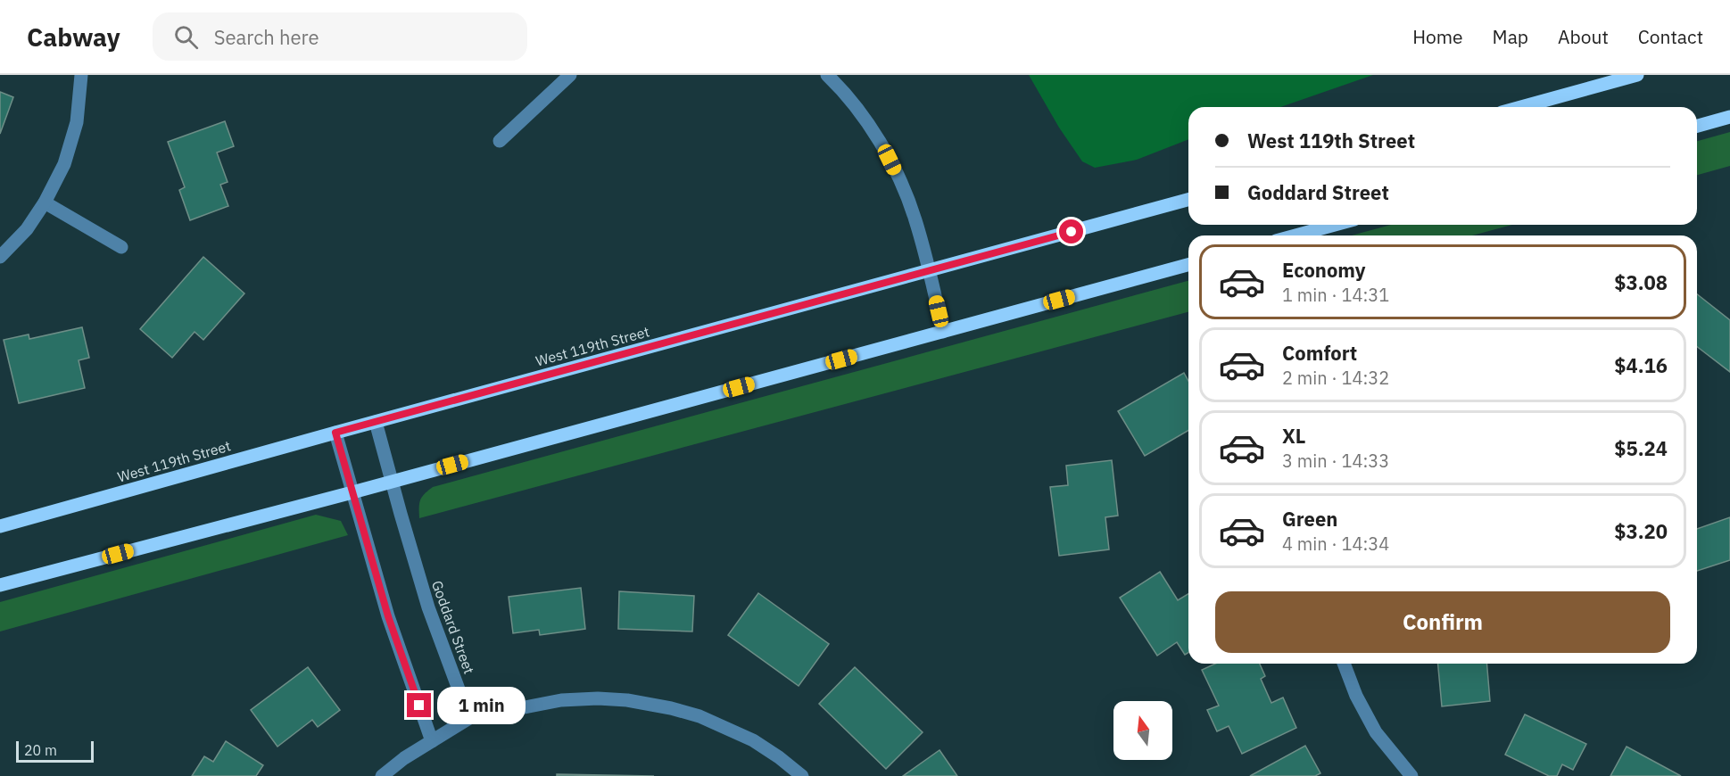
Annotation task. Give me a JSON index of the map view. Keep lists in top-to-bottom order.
{
  "streets": {
    "main road": ["West 119th Street"],
    "street": ["Goddard Street"]
  },
  "crossings": [
    ["West 119th Street", "Goddard Street"]
  ],
  "scale_bar": "20 m",
  "north": "top",
  "page": {
    "header": "Cabway",
    "search": "Search here",
    "nav": [
      "Home",
      "Map",
      "About",
      "Contact"
    ],
    "banner": ["West 119th Street", "Goddard Street"],
    "list": [
      {
        "name": "Economy",
        "note": "1 min · 14:31",
        "value": "$3.08"
      },
      {
        "name": "Comfort",
        "note": "2 min · 14:32",
        "value": "$4.16"
      },
      {
        "name": "XL",
        "note": "3 min · 14:33",
        "value": "$5.24"
      },
      {
        "name": "Green",
        "note": "4 min · 14:34",
        "value": "$3.20"
      }
    ],
    "buttons": "Confirm",
    "bubble": "1 min",
    "scale": "20 m"
  }
}
